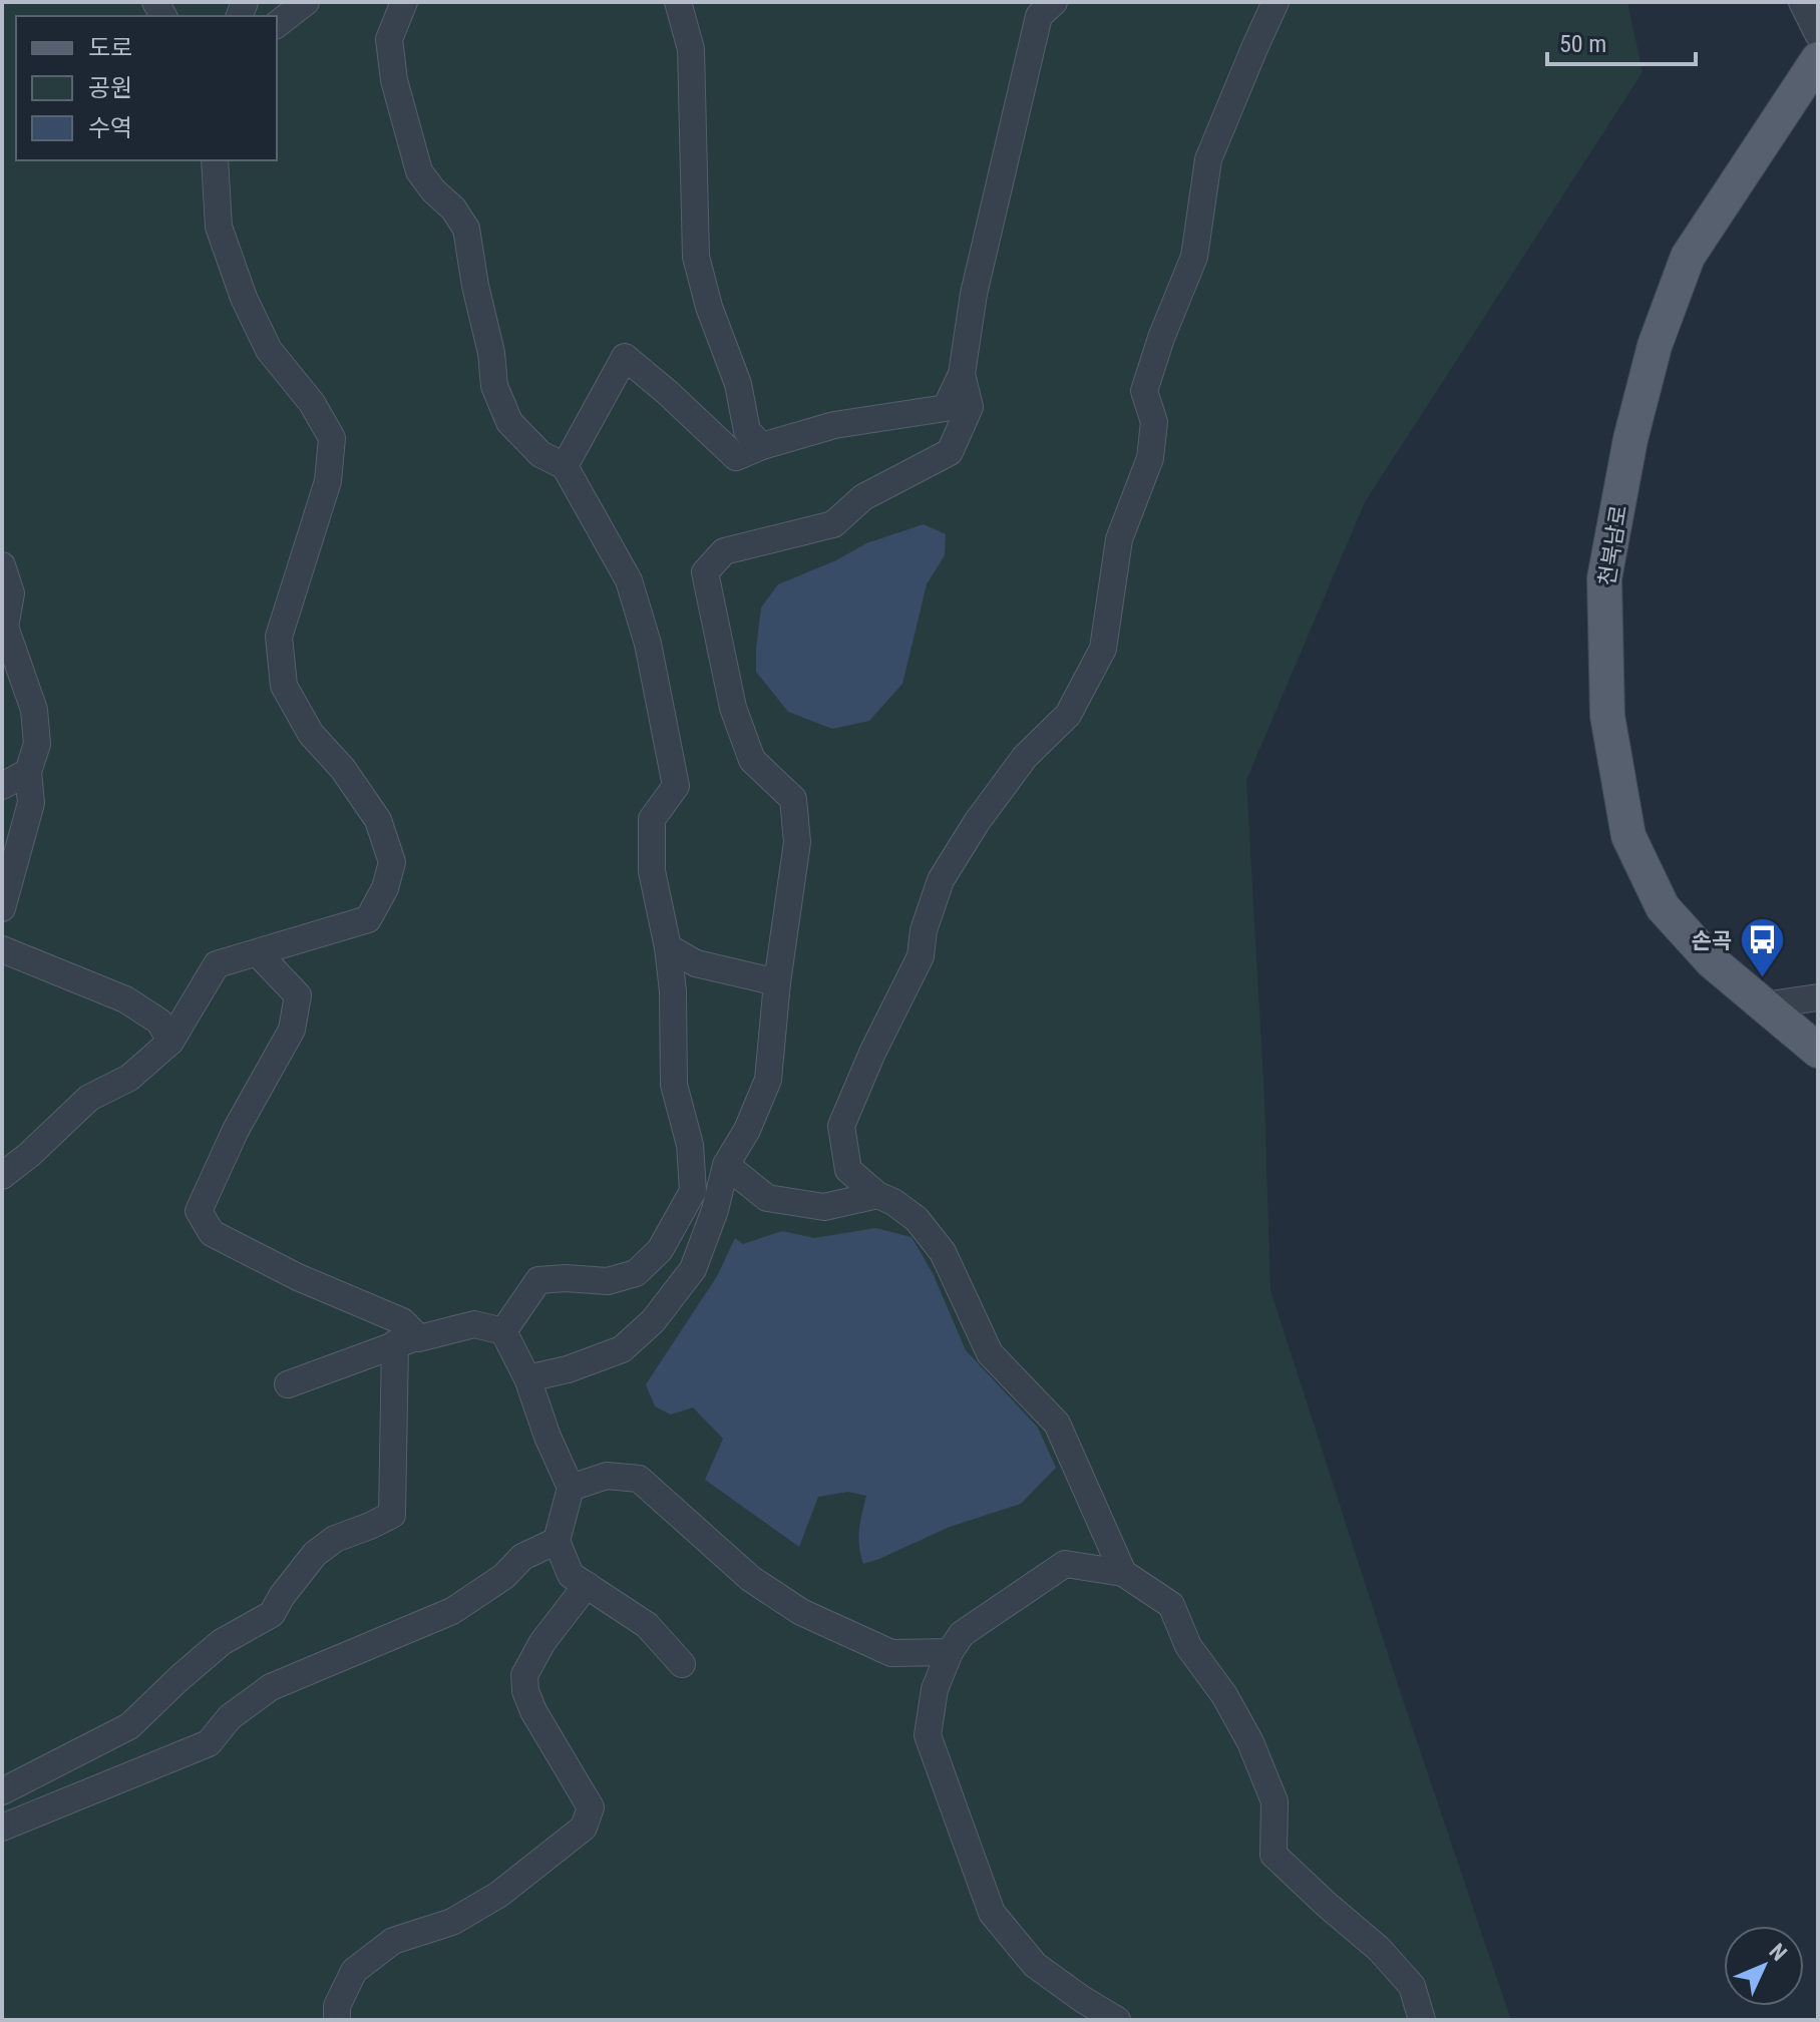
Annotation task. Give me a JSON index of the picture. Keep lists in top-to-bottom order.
{
  "streets": {
    "main road": ["천북남로"]
  },
  "places": {
    "bus stop": ["손곡"]
  },
  "legend": ["도로", "공원", "수역"],
  "scale_bar": "50 m",
  "north": "top right"
}
